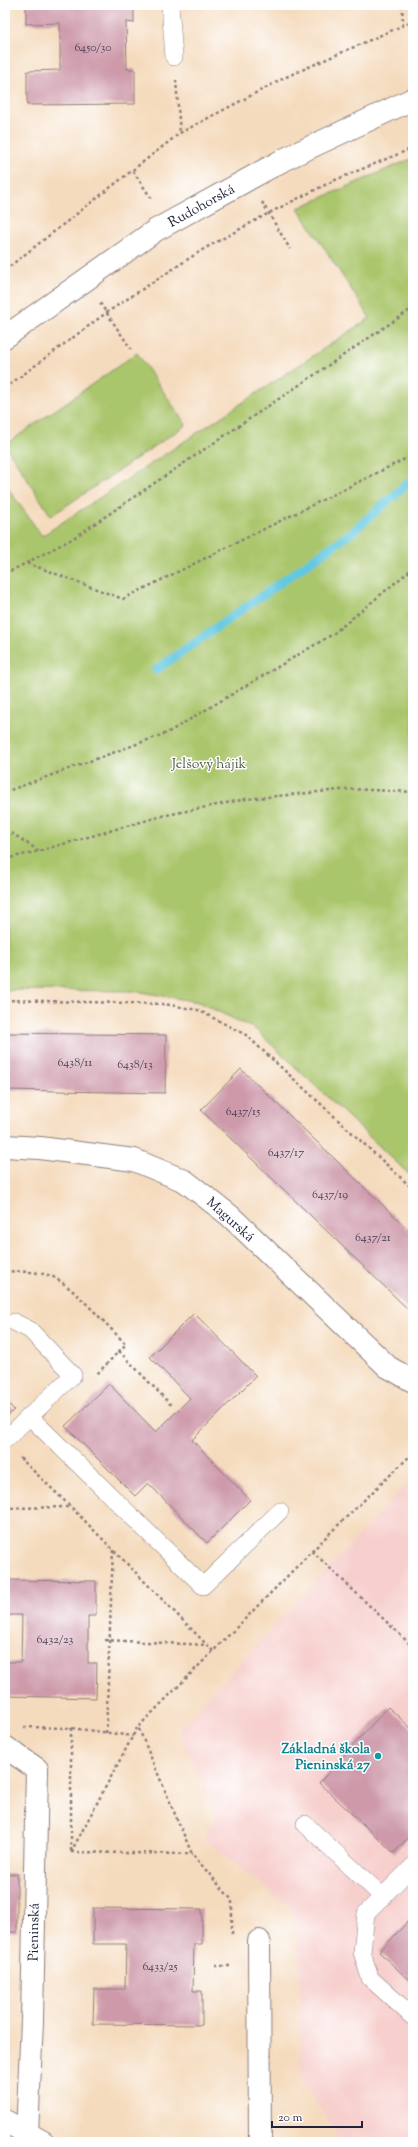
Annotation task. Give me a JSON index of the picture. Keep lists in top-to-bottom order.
{
  "streets": {
    "street": ["Rudohorská", "Magurská", "Pieninská"]
  },
  "parks": ["Jelšový hájik"],
  "places": ["Základná škola Pieninská 27"],
  "house_numbers": [
    "6450/30",
    "6438/11",
    "6438/13",
    "6437/15",
    "6437/17",
    "6437/19",
    "6437/21",
    "6432/23",
    "6433/25"
  ],
  "scale_bar": "20 m"
}
